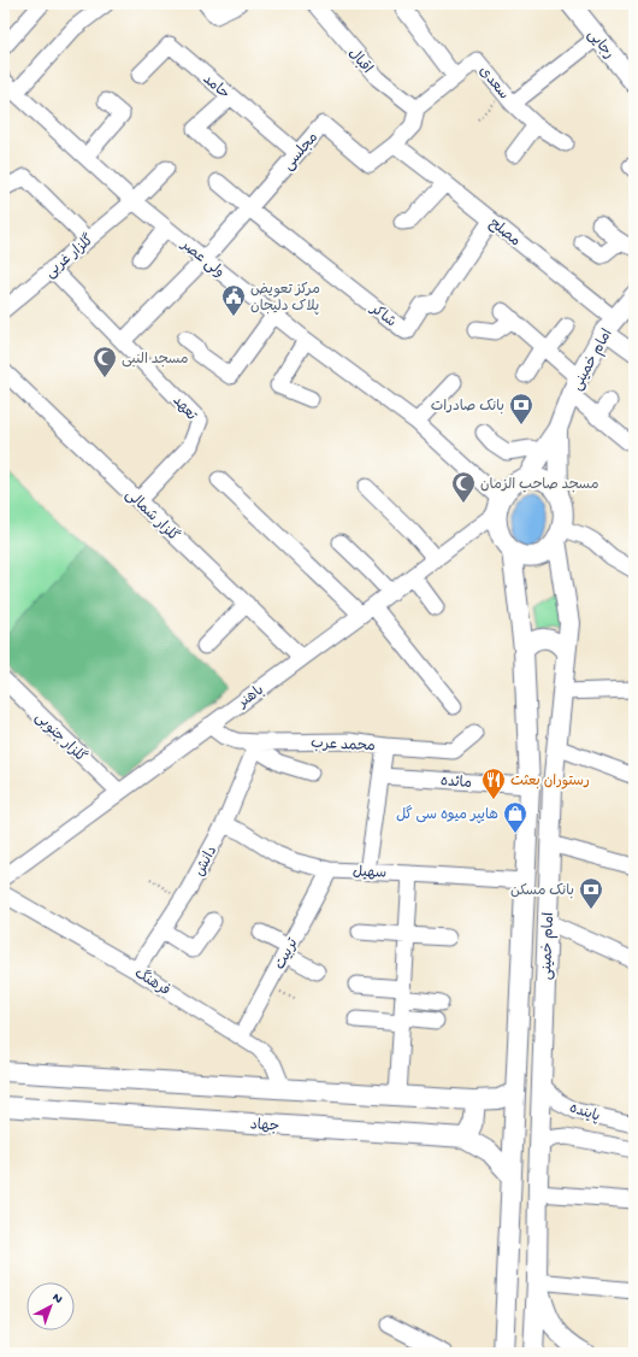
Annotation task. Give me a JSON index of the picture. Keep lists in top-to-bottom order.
{
  "streets": {
    "main road": ["رجایی", "امام خمینی", "جهاد"],
    "street": [
      "اقبال",
      "سعدی",
      "حامد",
      "مجلسی",
      "مصلح",
      "گلزار غربی",
      "ولی عصر",
      "شاکر",
      "تعهد",
      "گلزار شمالی",
      "باهنر",
      "گلزار جنوبی",
      "محمد عرب",
      "مائده",
      "دانش",
      "سهیل",
      "تربیت",
      "فرهنگ",
      "پاینده"
    ]
  },
  "crossings": [
    ["رجایی", "سعدی"],
    ["اقبال", "سعدی"],
    ["اقبال", "مجلسی"],
    ["سعدی", "مجلسی"],
    ["حامد", "مجلسی"],
    ["مجلسی", "مصلح"],
    ["مجلسی", "ولی عصر"],
    ["مجلسی", "شاکر"],
    ["مصلح", "شاکر"],
    ["مصلح", "امام خمینی"],
    ["گلزار غربی", "ولی عصر"],
    ["گلزار غربی", "تعهد"],
    ["ولی عصر", "امام خمینی"],
    ["ولی عصر", "باهنر"],
    ["امام خمینی", "باهنر"],
    ["امام خمینی", "مائده"],
    ["امام خمینی", "سهیل"],
    ["امام خمینی", "پاینده"],
    ["امام خمینی", "جهاد"],
    ["تعهد", "گلزار شمالی"],
    ["گلزار شمالی", "باهنر"],
    ["باهنر", "گلزار جنوبی"],
    ["باهنر", "محمد عرب"],
    ["محمد عرب", "دانش"],
    ["دانش", "سهیل"],
    ["دانش", "فرهنگ"],
    ["سهیل", "تربیت"],
    ["تربیت", "فرهنگ"]
  ],
  "places": {
    "public building": ["مرکز تعویض پلاک دلیجان"],
    "mosque": ["مسجد النبی", "مسجد صاحب الزمان"],
    "bank": ["بانک صادرات", "بانک مسکن"],
    "restaurant": ["رستوران بعثت"],
    "shop": ["هایپر میوه سی گل"]
  },
  "north": "top right"
}
